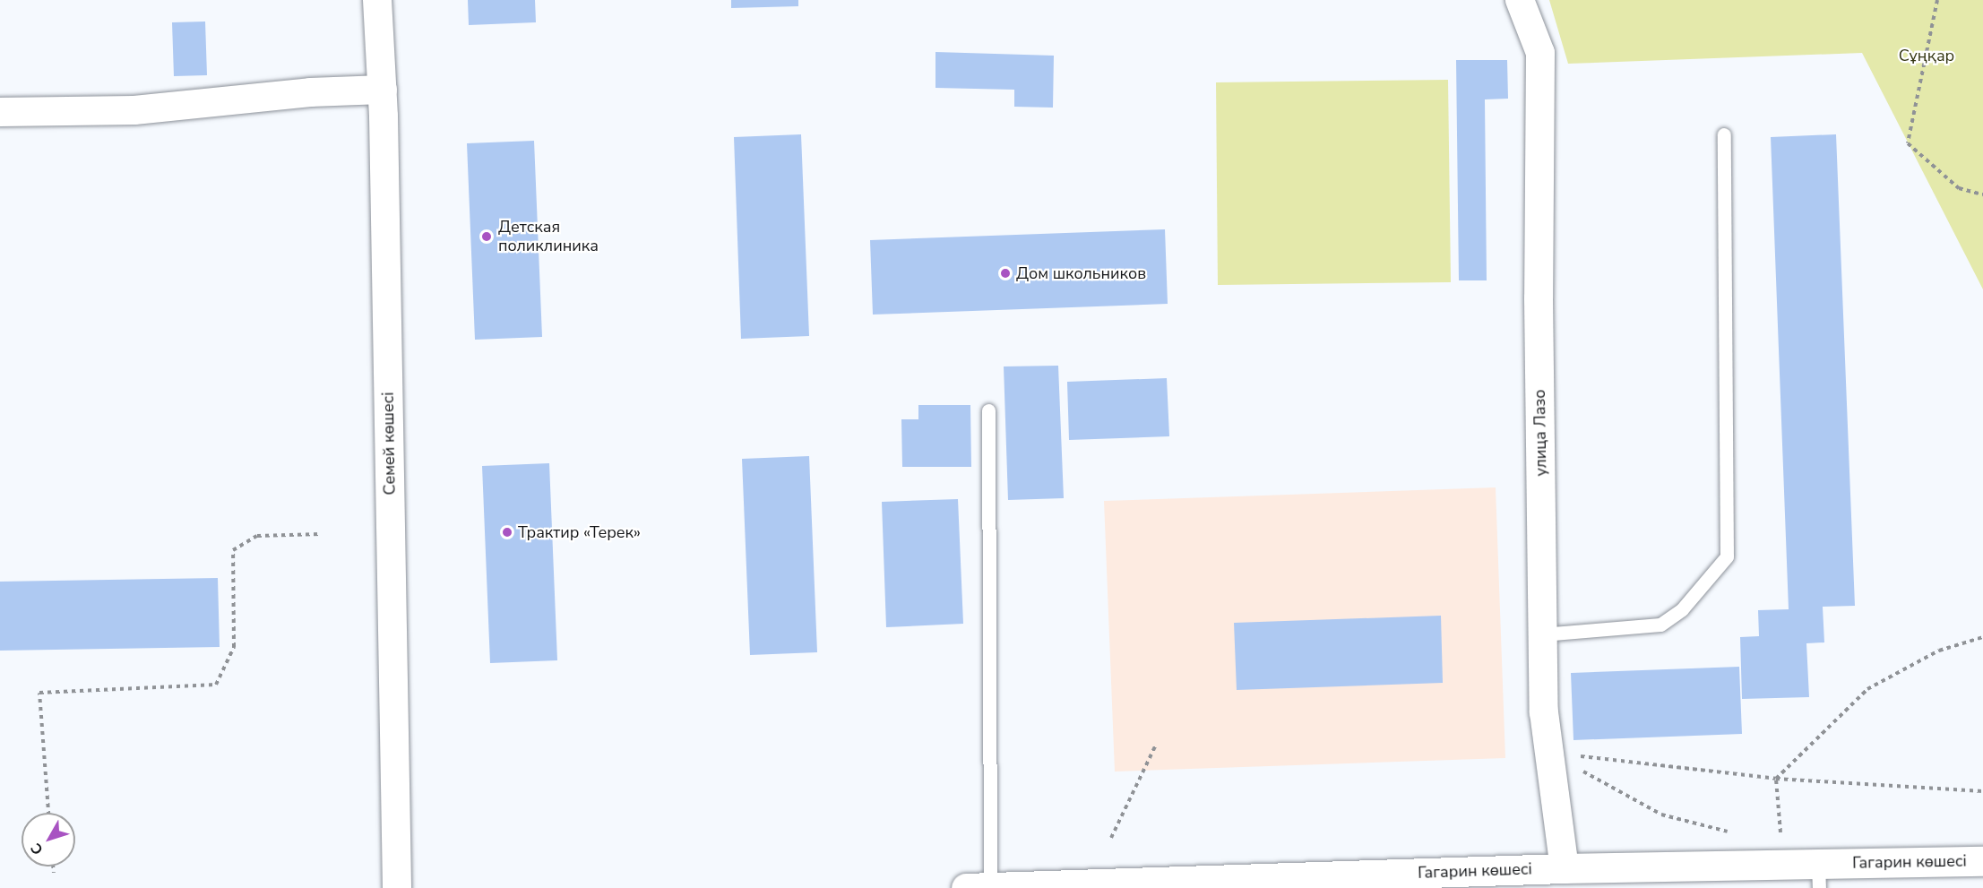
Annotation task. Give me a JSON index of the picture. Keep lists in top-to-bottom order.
{
  "streets": {
    "street": ["улица Лазо", "Семей көшесі", "Гагарин көшесі"]
  },
  "crossings": [
    ["улица Лазо", "Гагарин көшесі"]
  ],
  "parks": ["Сұңқар"],
  "places": ["Детская поликлиника", "Дом школьников", "Трактир «Терек»"],
  "north": "bottom left"
}
